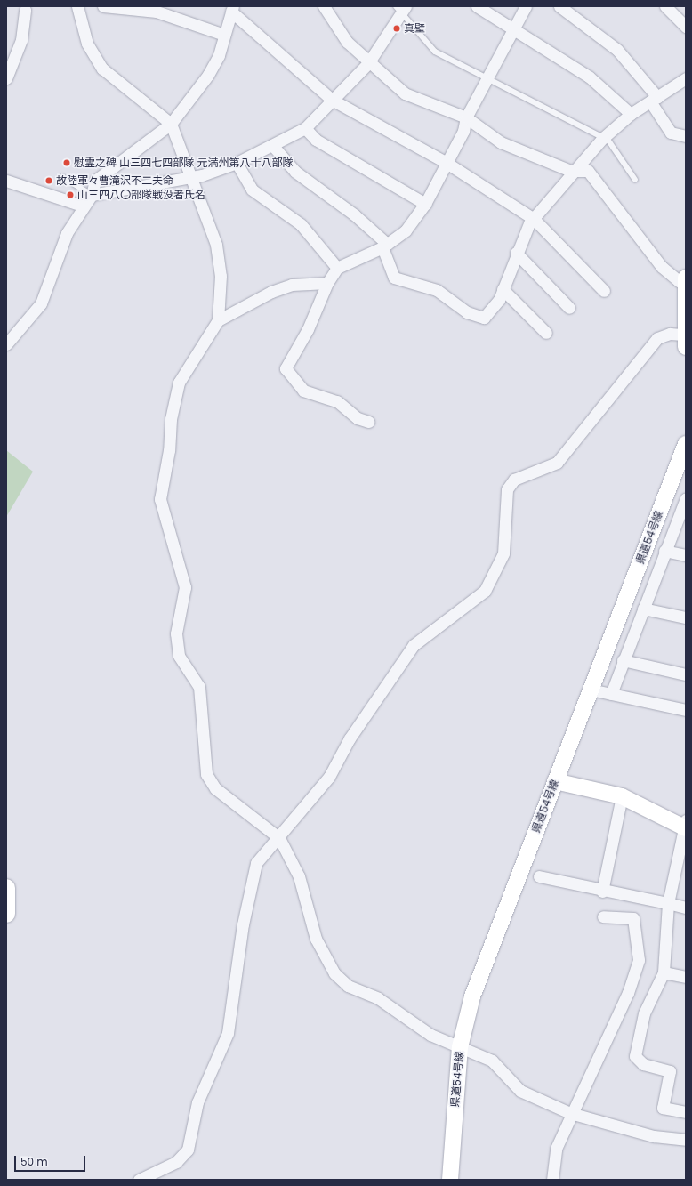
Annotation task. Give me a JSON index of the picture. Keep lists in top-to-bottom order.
{
  "streets": {
    "main road": ["県道54号線"]
  },
  "places": [
    "真壁",
    "慰霊之碑 山三四七四部隊 元満州第八十八部隊",
    "故陸軍々曹滝沢不二夫命",
    "山三四八〇部隊戦没者氏名"
  ],
  "scale_bar": "50 m"
}
